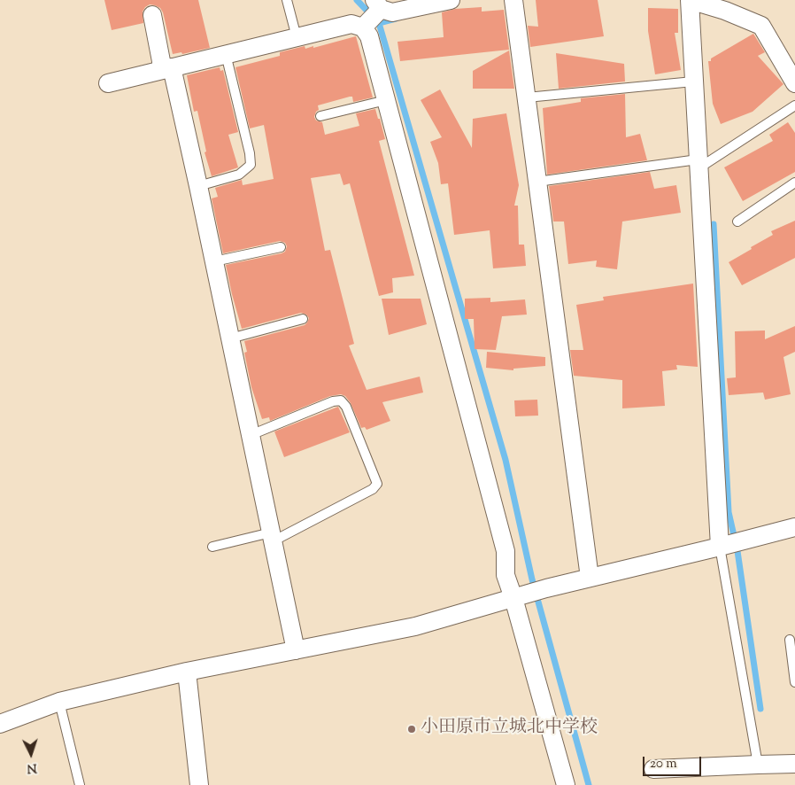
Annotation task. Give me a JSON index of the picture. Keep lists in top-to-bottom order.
{
  "places": ["小田原市立城北中学校"],
  "scale_bar": "20 m",
  "north": "bottom"
}
